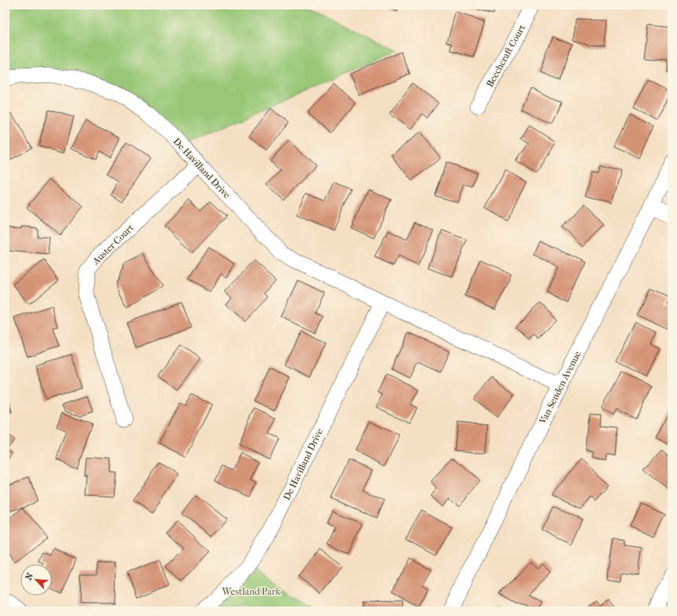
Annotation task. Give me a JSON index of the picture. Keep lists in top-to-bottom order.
{
  "streets": {
    "street": [
      "Beechcraft Court",
      "De Havilland Drive",
      "Auster Court",
      "Van Senden Avenue"
    ]
  },
  "crossings": [
    ["De Havilland Drive", "Auster Court"],
    ["De Havilland Drive", "Van Senden Avenue"]
  ],
  "parks": ["Westland Park"],
  "north": "top left"
}
